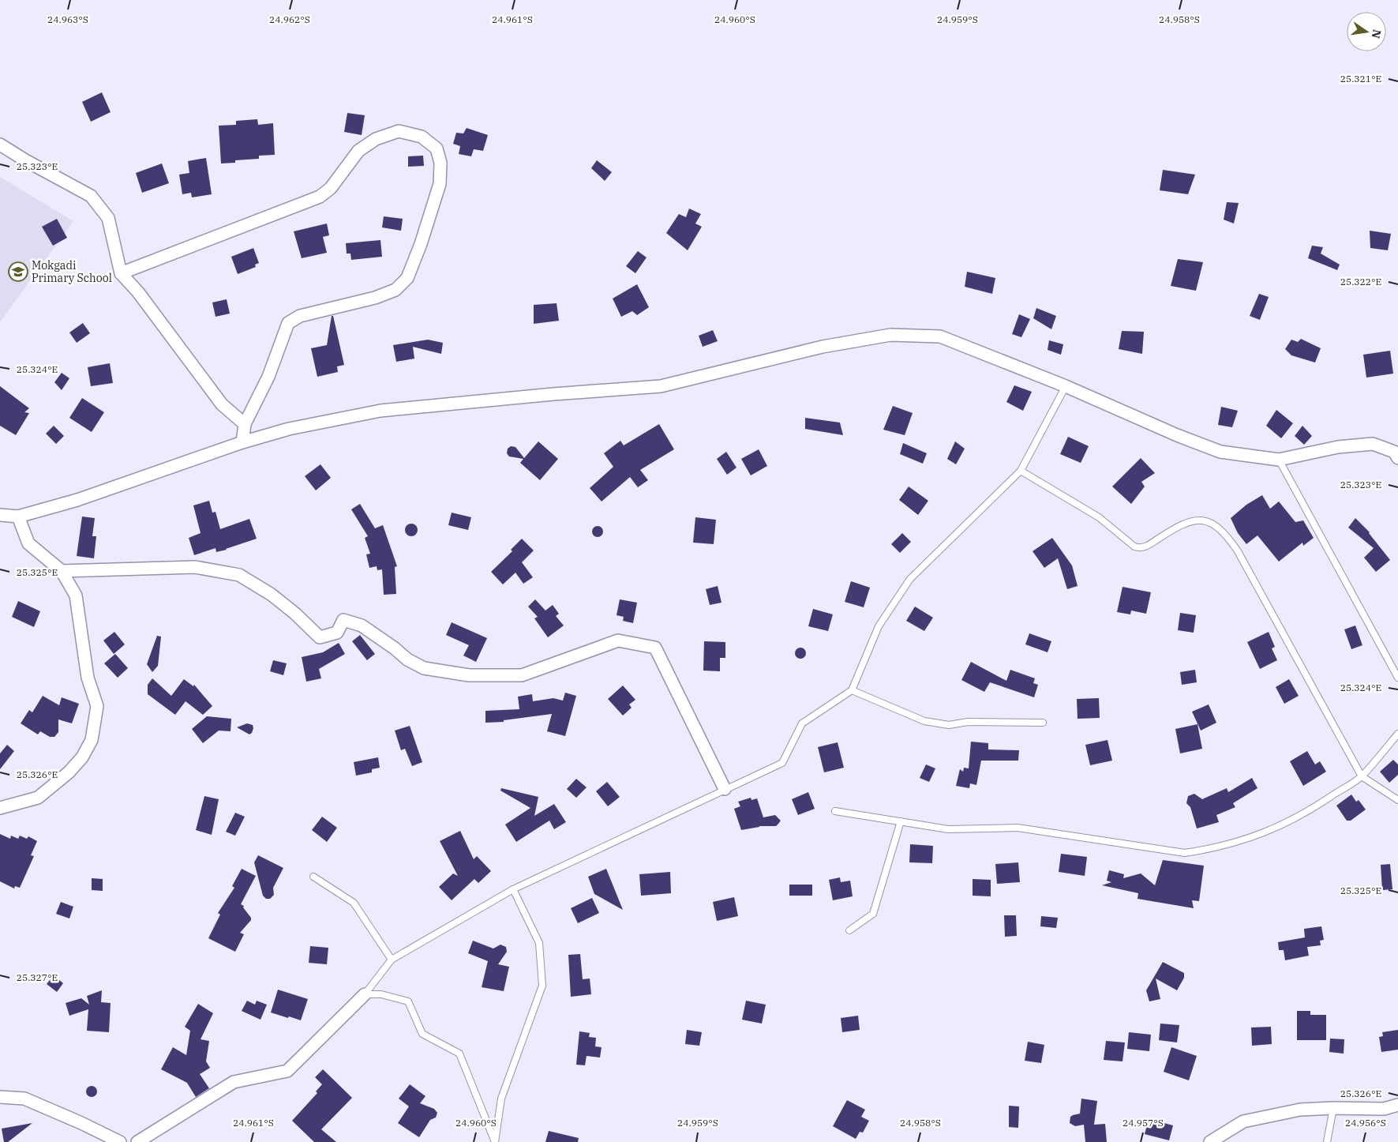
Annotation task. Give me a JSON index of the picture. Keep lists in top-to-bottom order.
{
  "places": {
    "school or university": ["Mokgadi Primary School"]
  },
  "north": "right",
  "coordinates": [
    "24.963°S",
    "24.962°S",
    "24.961°S",
    "24.960°S",
    "24.959°S",
    "24.958°S",
    "25.321°E",
    "25.323°E",
    "25.322°E",
    "25.324°E",
    "25.325°E",
    "25.326°E",
    "25.327°E",
    "24.957°S",
    "24.956°S"
  ]
}
